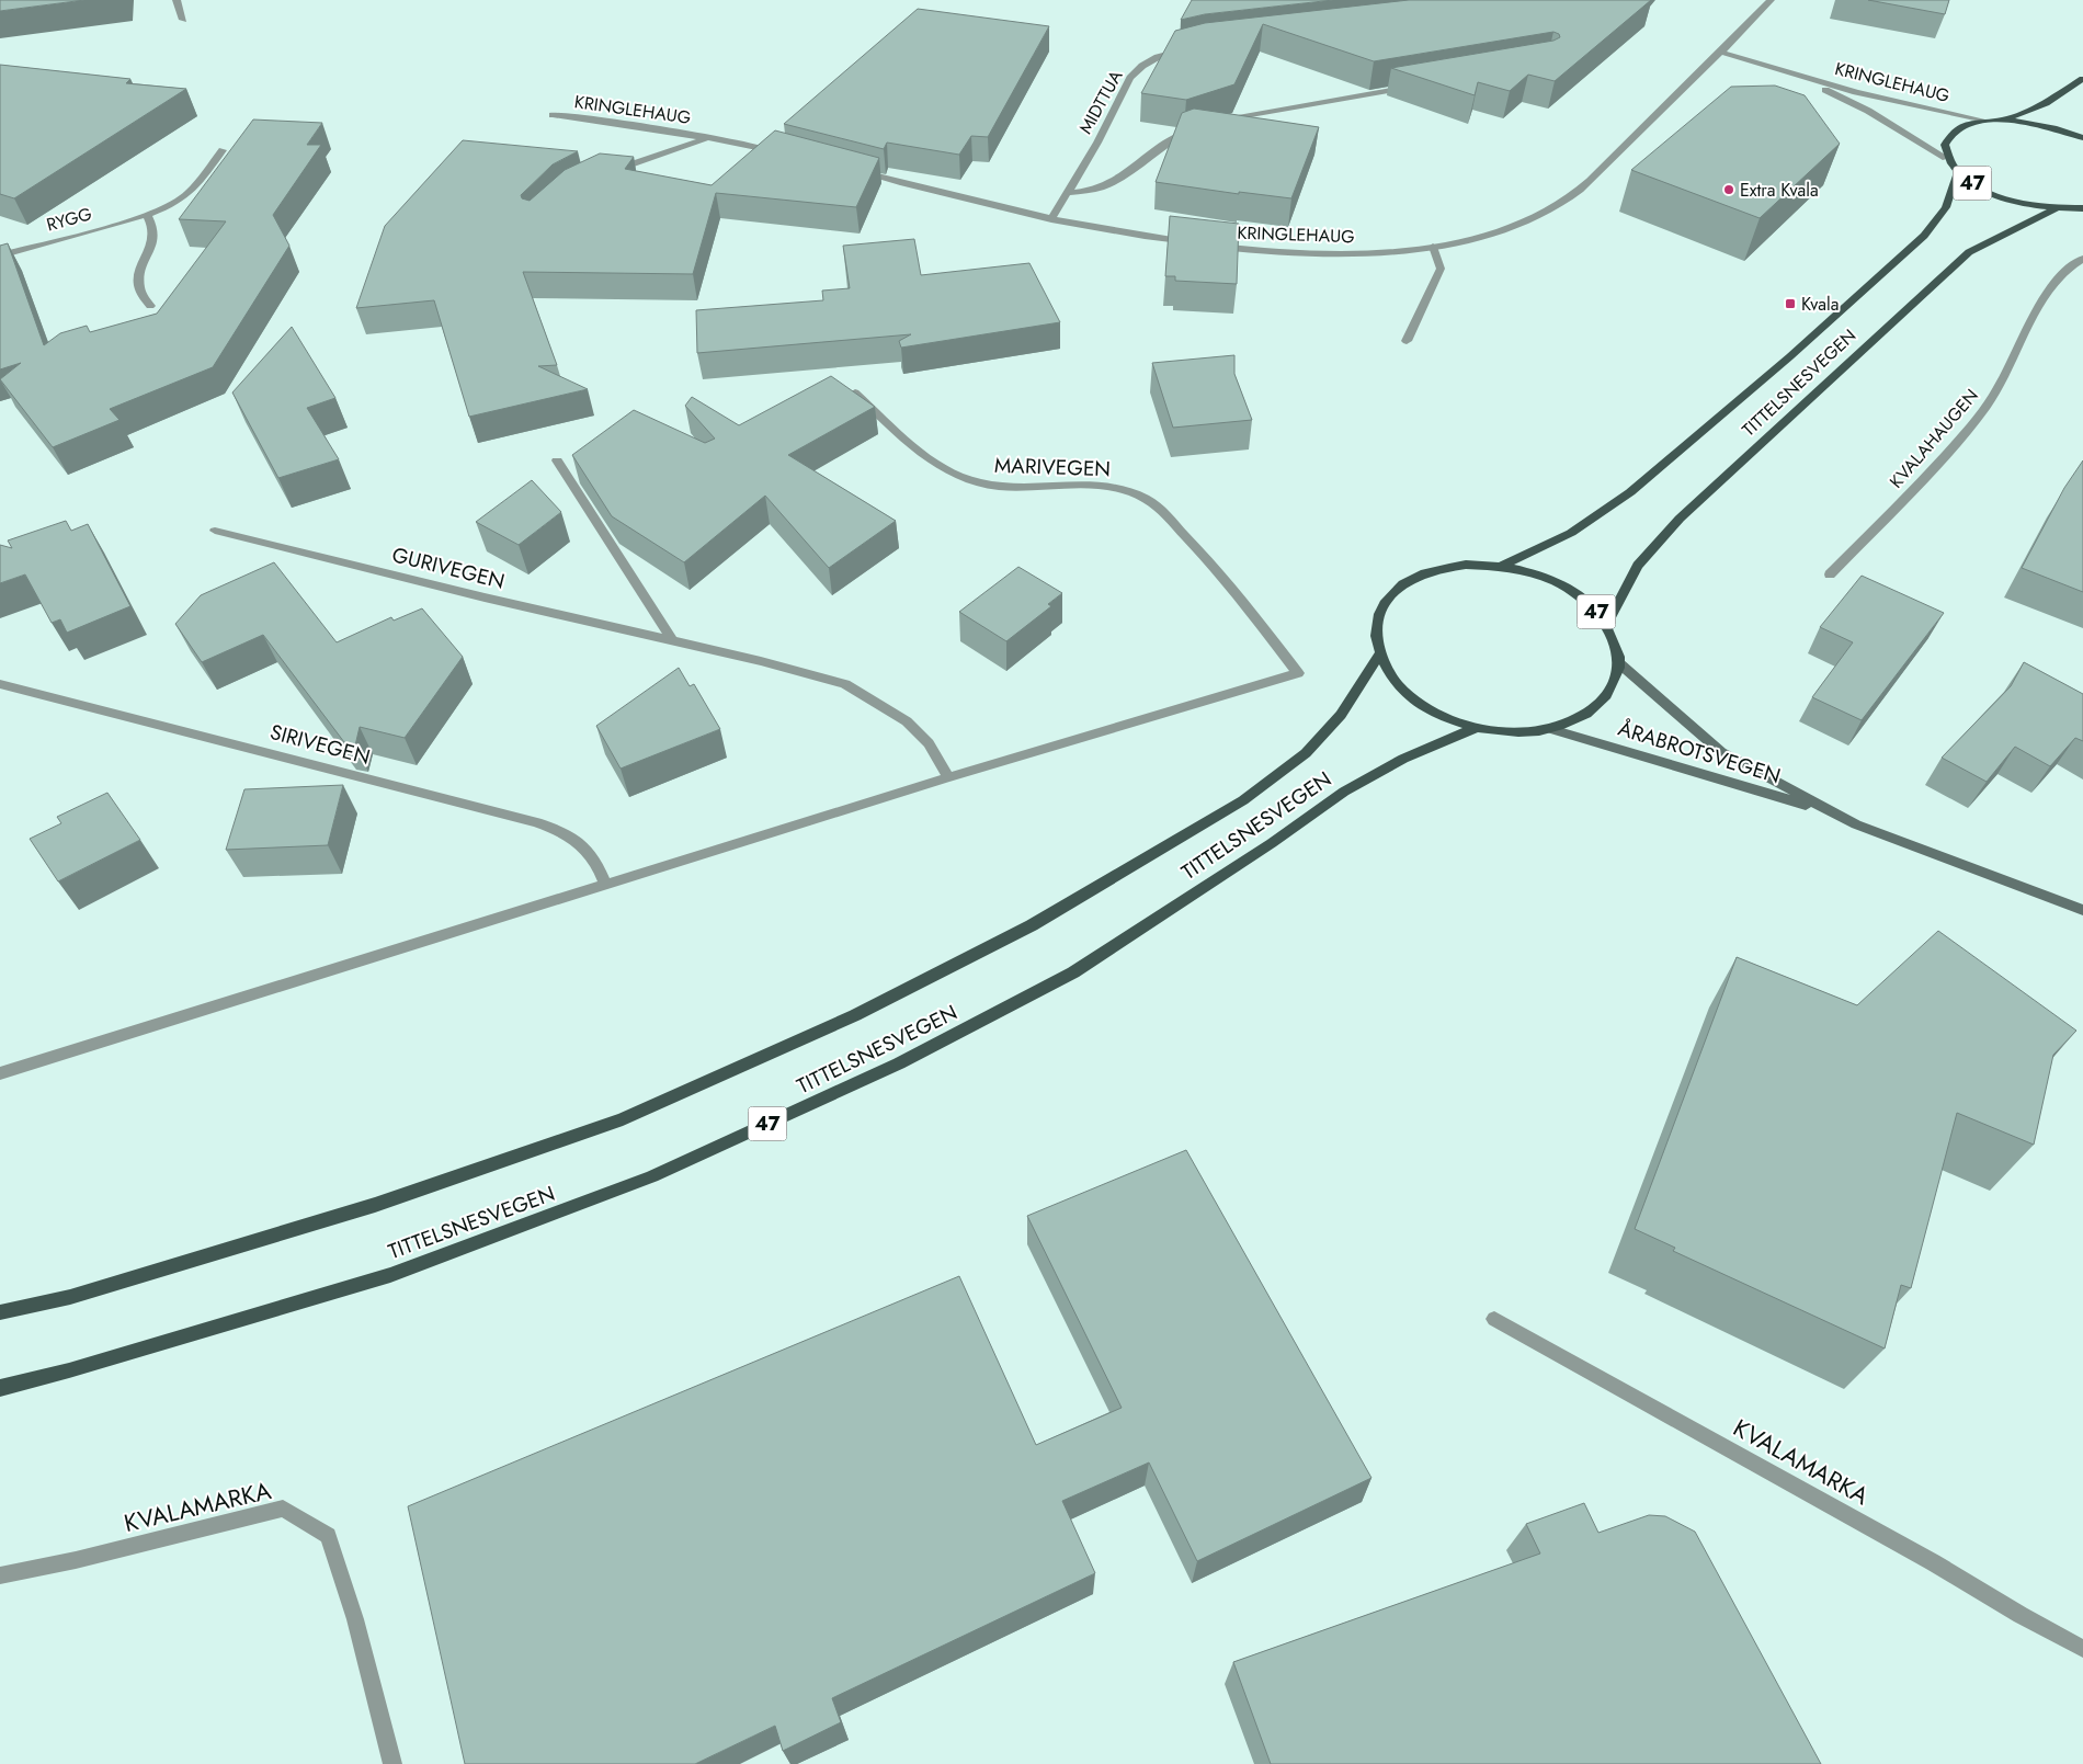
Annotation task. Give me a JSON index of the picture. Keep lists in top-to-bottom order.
{
  "streets": {
    "main road": ["47", "TITTELSNESVEGEN", "ÅRABROTSVEGEN"],
    "street": [
      "KRINGLEHAUG",
      "MIDTTUA",
      "RYGG",
      "KVALAHAUGEN",
      "MARIVEGEN",
      "GURIVEGEN",
      "SIRIVEGEN",
      "KVALAMARKA"
    ]
  },
  "crossings": [
    ["KRINGLEHAUG", "MIDTTUA"],
    ["KRINGLEHAUG", "47"],
    ["47", "TITTELSNESVEGEN"],
    ["47", "ÅRABROTSVEGEN"],
    ["MARIVEGEN", "GURIVEGEN"]
  ],
  "places": {
    "other": ["Extra Kvala"],
    "transit": ["Kvala"]
  }
}
